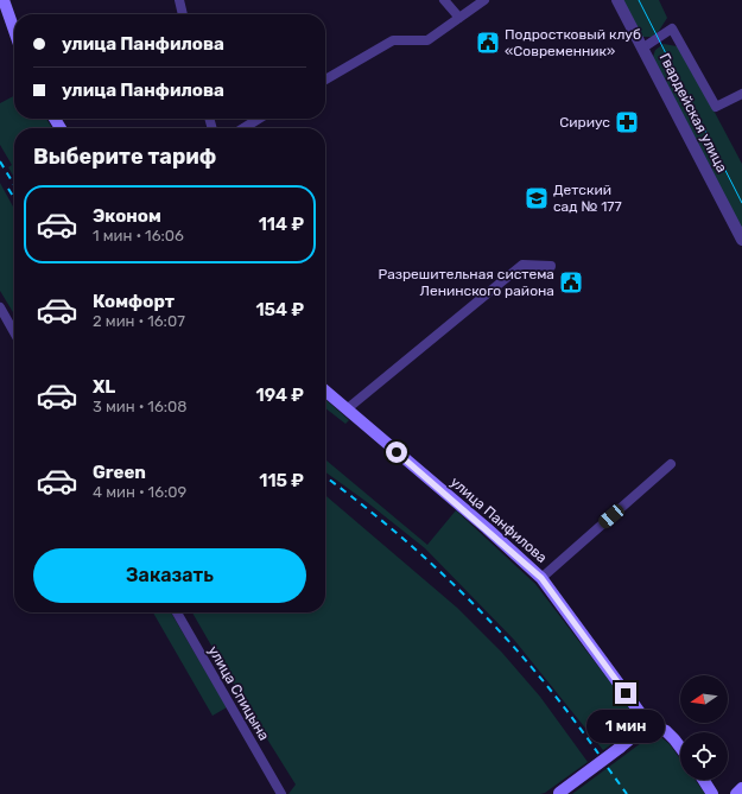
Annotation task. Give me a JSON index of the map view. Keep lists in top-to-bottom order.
{
  "streets": {
    "main road": ["улица Панфилова"],
    "street": ["Гвардейская улица", "улица Спицына"]
  },
  "places": {
    "public building": ["Подростковый клуб «Современник»", "Разрешительная система Ленинского района"],
    "pharmacy": ["Сириус"],
    "school or university": ["Детский сад № 177"]
  },
  "north": "left",
  "page": {
    "banner": ["улица Панфилова", "улица Панфилова"],
    "heading": "Выберите тариф",
    "list": [
      {
        "name": "Эконом",
        "note": "1 мин · 16:06",
        "value": "114 ₽"
      },
      {
        "name": "Комфорт",
        "note": "2 мин · 16:07",
        "value": "154 ₽"
      },
      {
        "name": "XL",
        "note": "3 мин · 16:08",
        "value": "194 ₽"
      },
      {
        "name": "Green",
        "note": "4 мин · 16:09",
        "value": "115 ₽"
      }
    ],
    "buttons": "Заказать",
    "bubble": "1 мин"
  }
}
